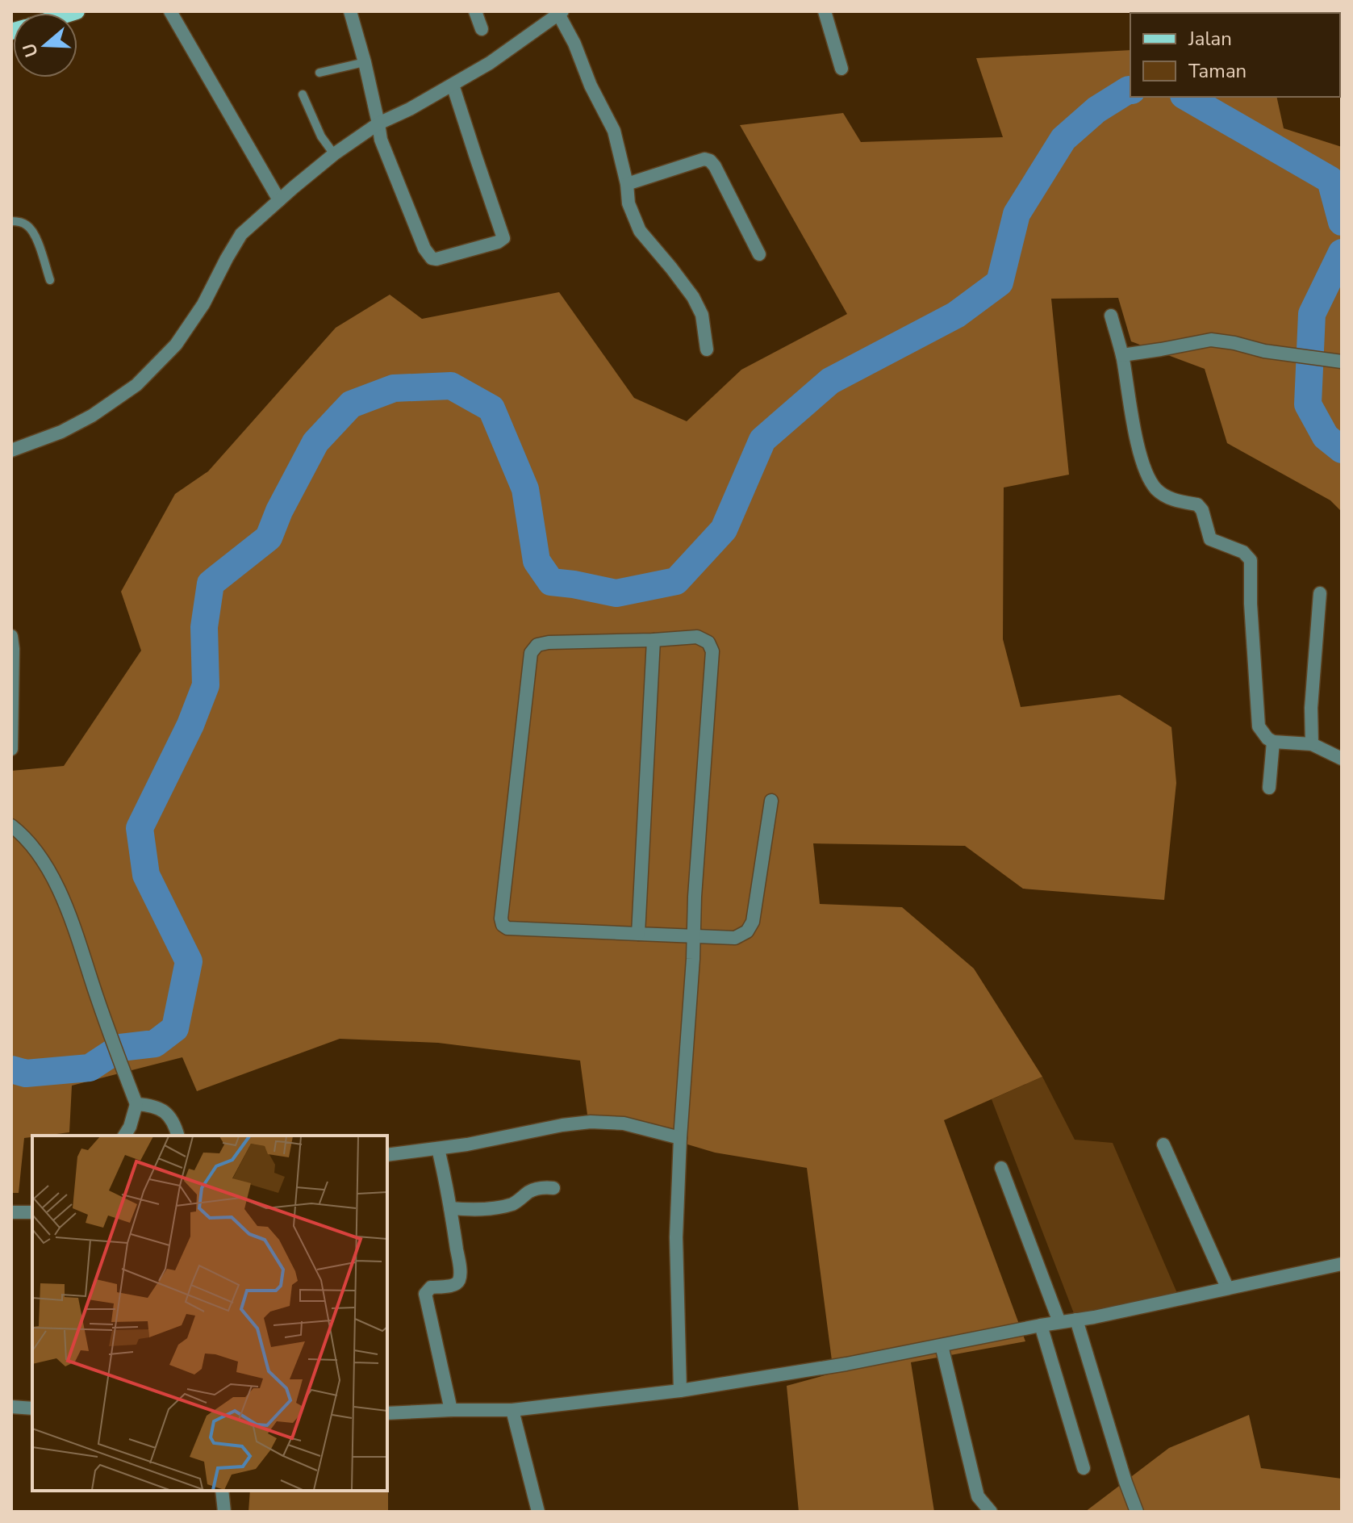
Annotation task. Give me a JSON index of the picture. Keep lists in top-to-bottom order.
{
  "legend": ["Jalan", "Taman"],
  "north": "left"
}
